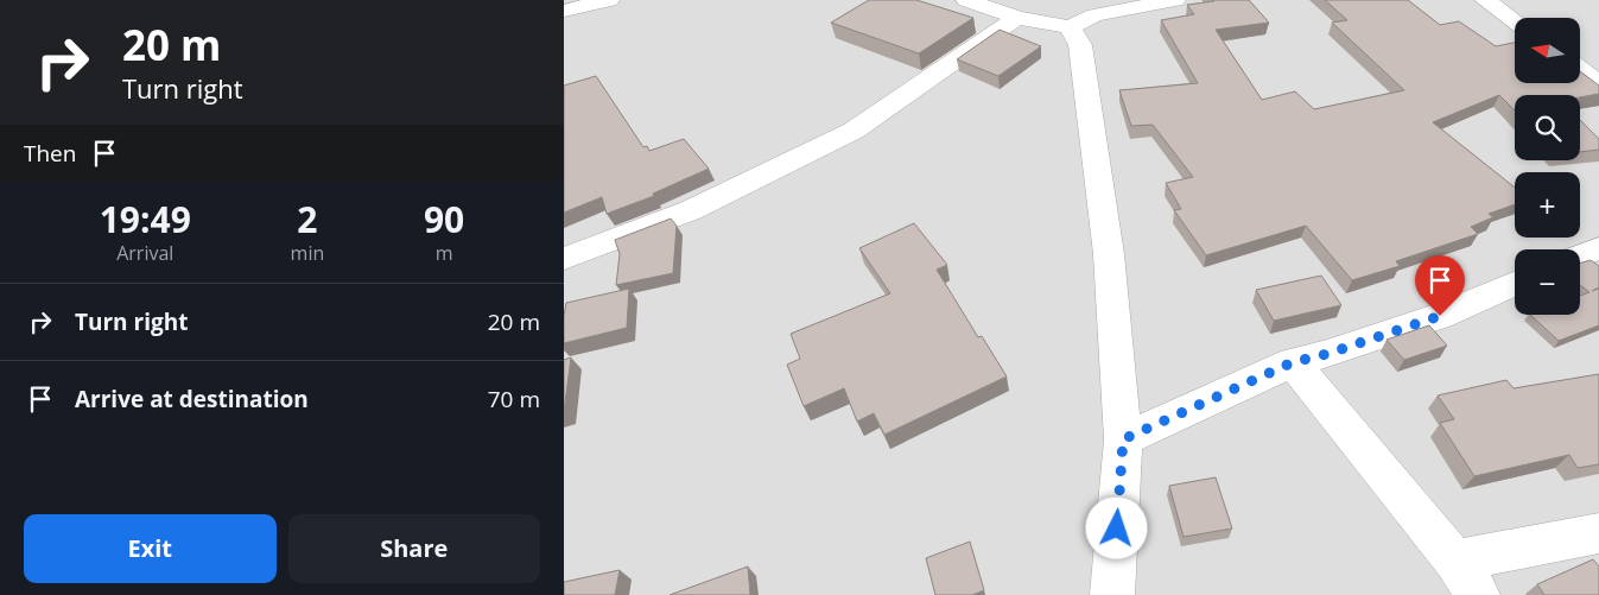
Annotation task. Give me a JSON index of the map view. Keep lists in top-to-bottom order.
{
  "north": "left",
  "page": {
    "turn": ["20 m", "Turn right"],
    "map_buttons": ["+", "−"],
    "then": "Then",
    "eta": [
      "19:49",
      "Arrival",
      "2",
      "min",
      "90",
      "m"
    ],
    "list": [
      {
        "name": "Turn right",
        "value": "20 m"
      },
      {
        "name": "Arrive at destination",
        "value": "70 m"
      }
    ],
    "buttons": ["Exit", "Share"]
  }
}
